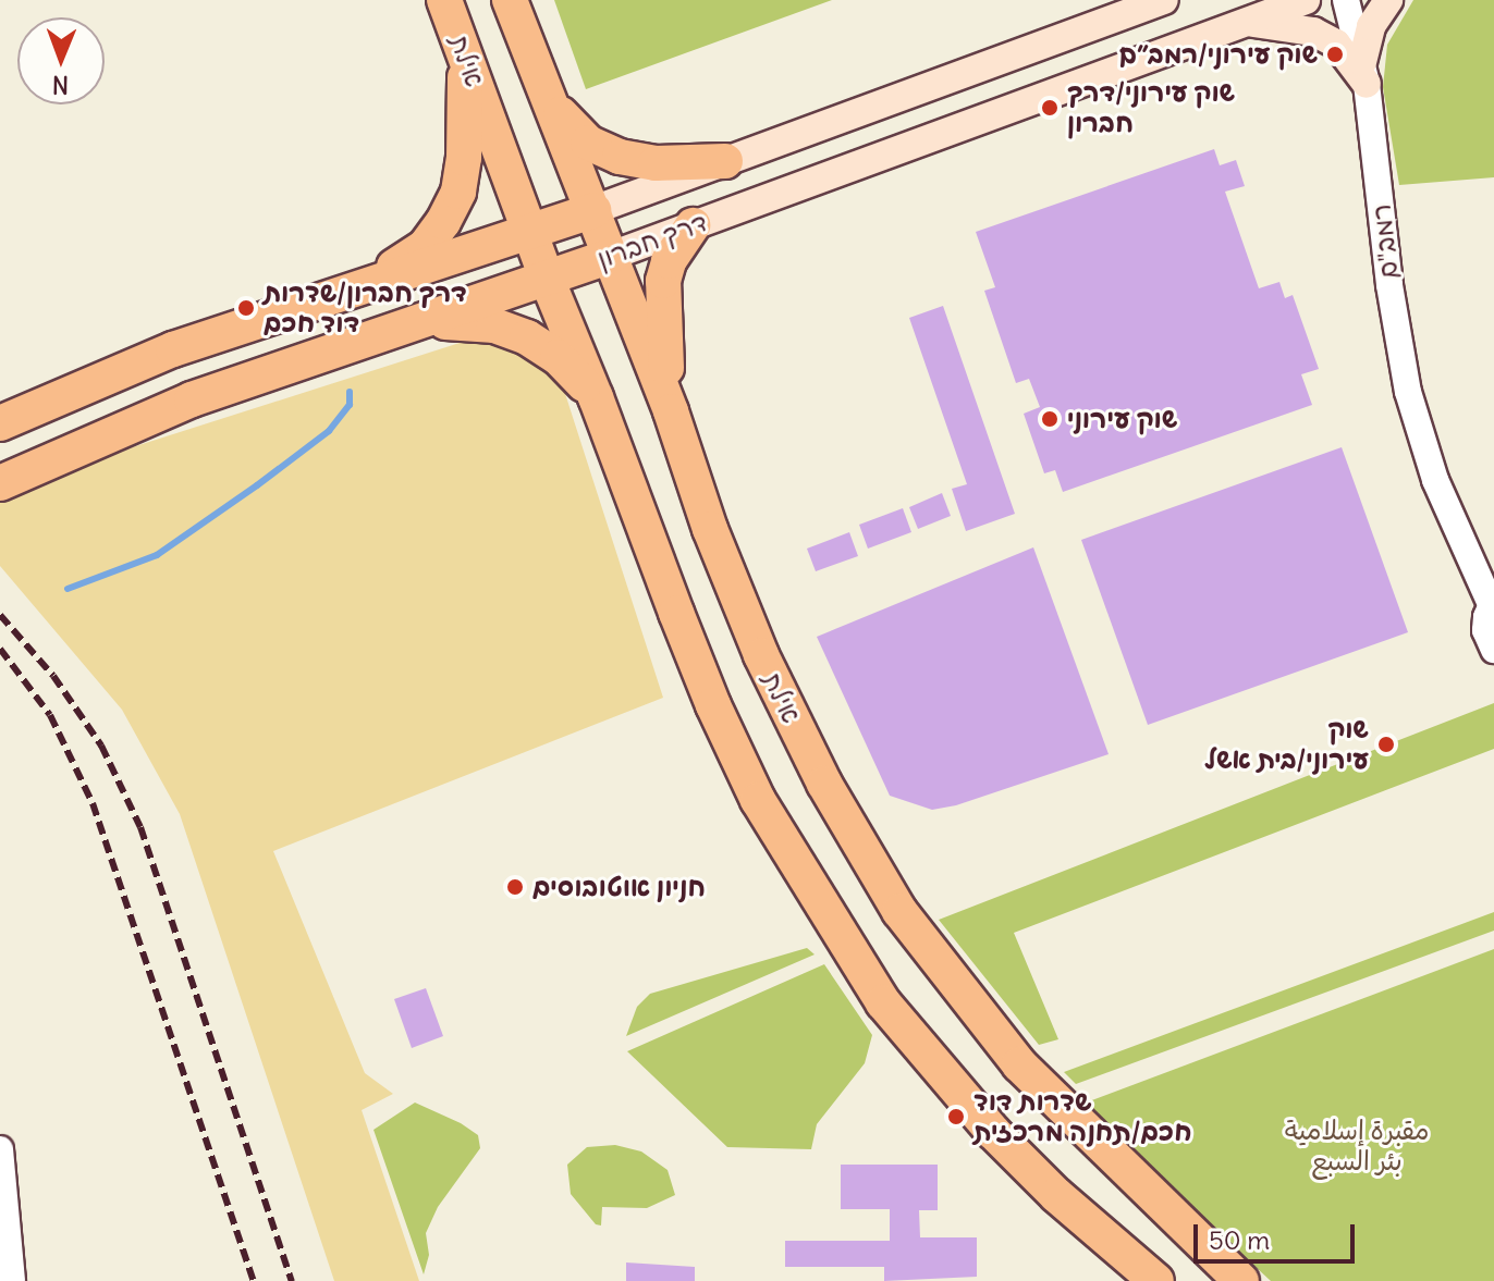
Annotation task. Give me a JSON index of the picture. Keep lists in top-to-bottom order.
{
  "streets": {
    "highway": ["אילת", "דרך חברון"],
    "street": ["רמב\"ם"]
  },
  "crossings": [
    ["אילת", "דרך חברון"]
  ],
  "parks": ["مقبرة إسلامية بئر السبع"],
  "places": [
    "שוק עירוני/רמב״ם",
    "שוק עירוני/דרך חברון",
    "דרך חברון/שדרות דוד חכם",
    "שוק עירוני",
    "שוק עירוני/בית אשל",
    "חניון אוטובוסים",
    "שדרות דוד חכם/תחנה מרכזית"
  ],
  "scale_bar": "50 m",
  "north": "bottom"
}
